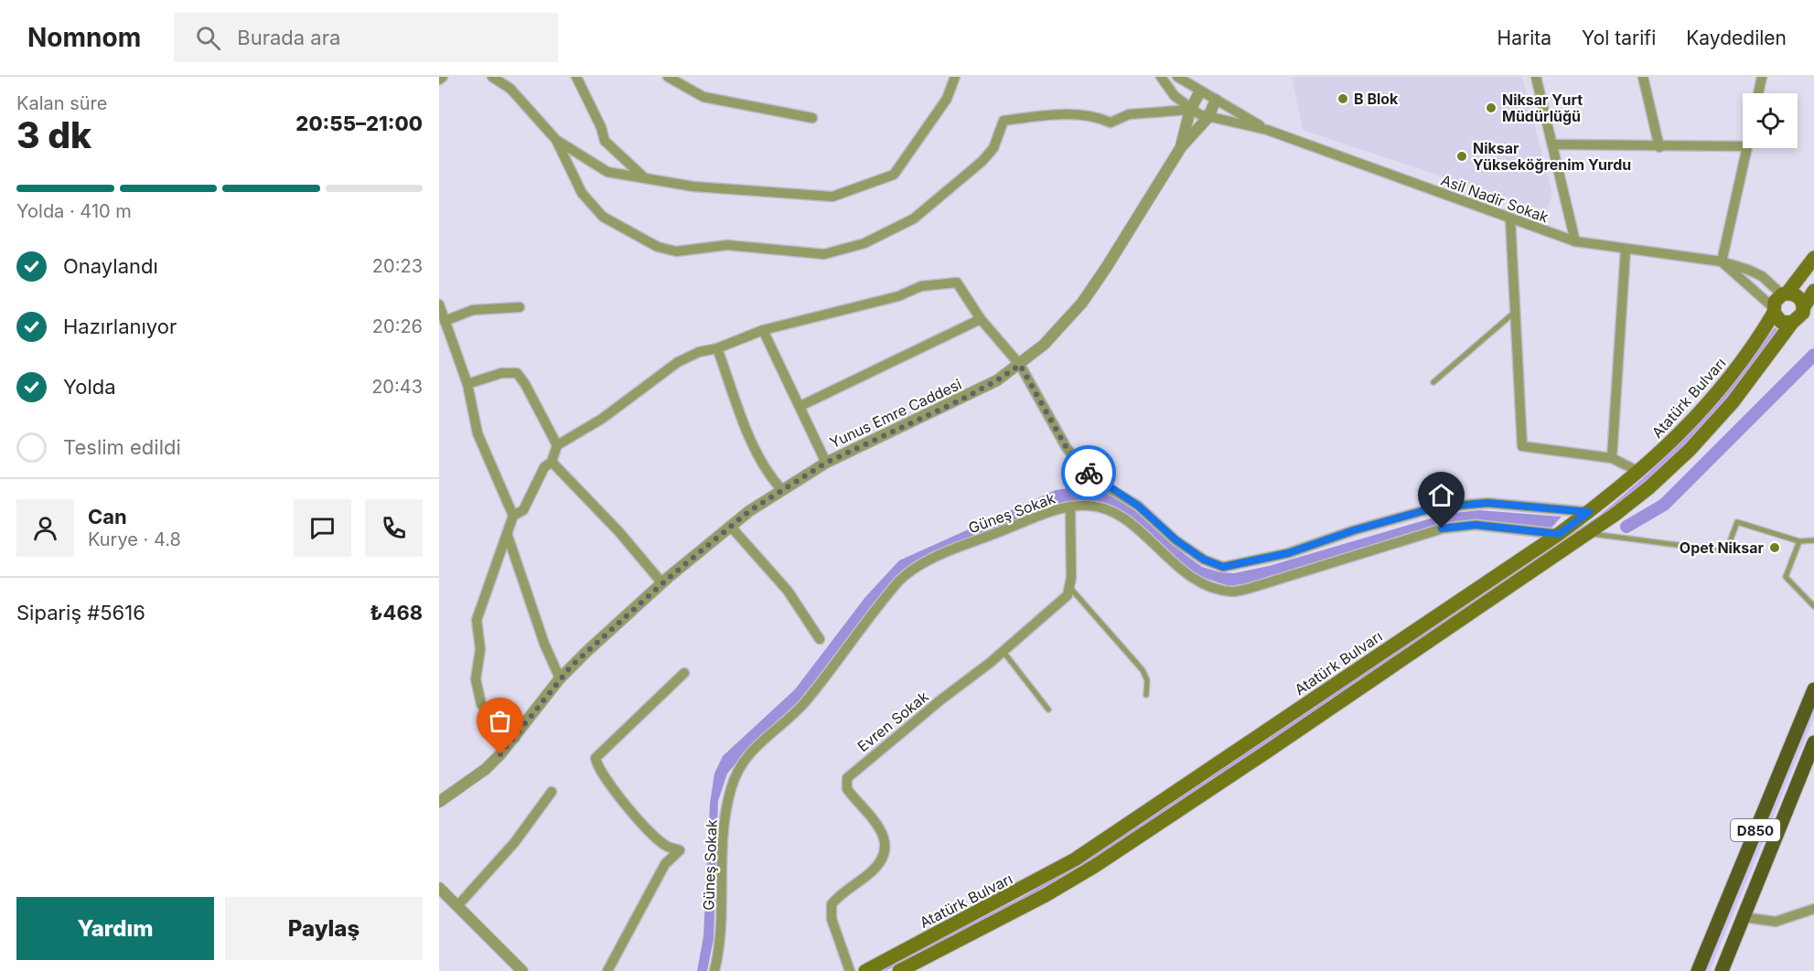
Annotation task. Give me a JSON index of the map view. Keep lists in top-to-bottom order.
{
  "streets": {
    "main road": ["Atatürk Bulvarı", "D850"],
    "street": [
      "Asil Nadir Sokak",
      "Yunus Emre Caddesi",
      "Güneş Sokak",
      "Evren Sokak"
    ]
  },
  "crossings": [
    ["Asil Nadir Sokak", "Atatürk Bulvarı"],
    ["Asil Nadir Sokak", "Yunus Emre Caddesi"],
    ["Atatürk Bulvarı", "Güneş Sokak"]
  ],
  "places": [
    "B Blok",
    "Niksar Yurt Müdürlüğü",
    "Niksar Yükseköğrenim Yurdu",
    "Opet Niksar"
  ],
  "page": {
    "header": "Nomnom",
    "search": "Burada ara",
    "nav": ["Harita", "Yol tarifi", "Kaydedilen"],
    "heading": ["3 dk", "Kalan süre", "20:55–21:00"],
    "panel": [
      "Can",
      "Kurye · 4.8",
      "Sipariş #5616",
      "₺468"
    ],
    "bar": "Yolda · 410 m",
    "list": [
      ["Onaylandı", "20:23"],
      ["Hazırlanıyor", "20:26"],
      ["Yolda", "20:43"],
      "Teslim edildi"
    ],
    "buttons": ["Yardım", "Paylaş"]
  }
}
